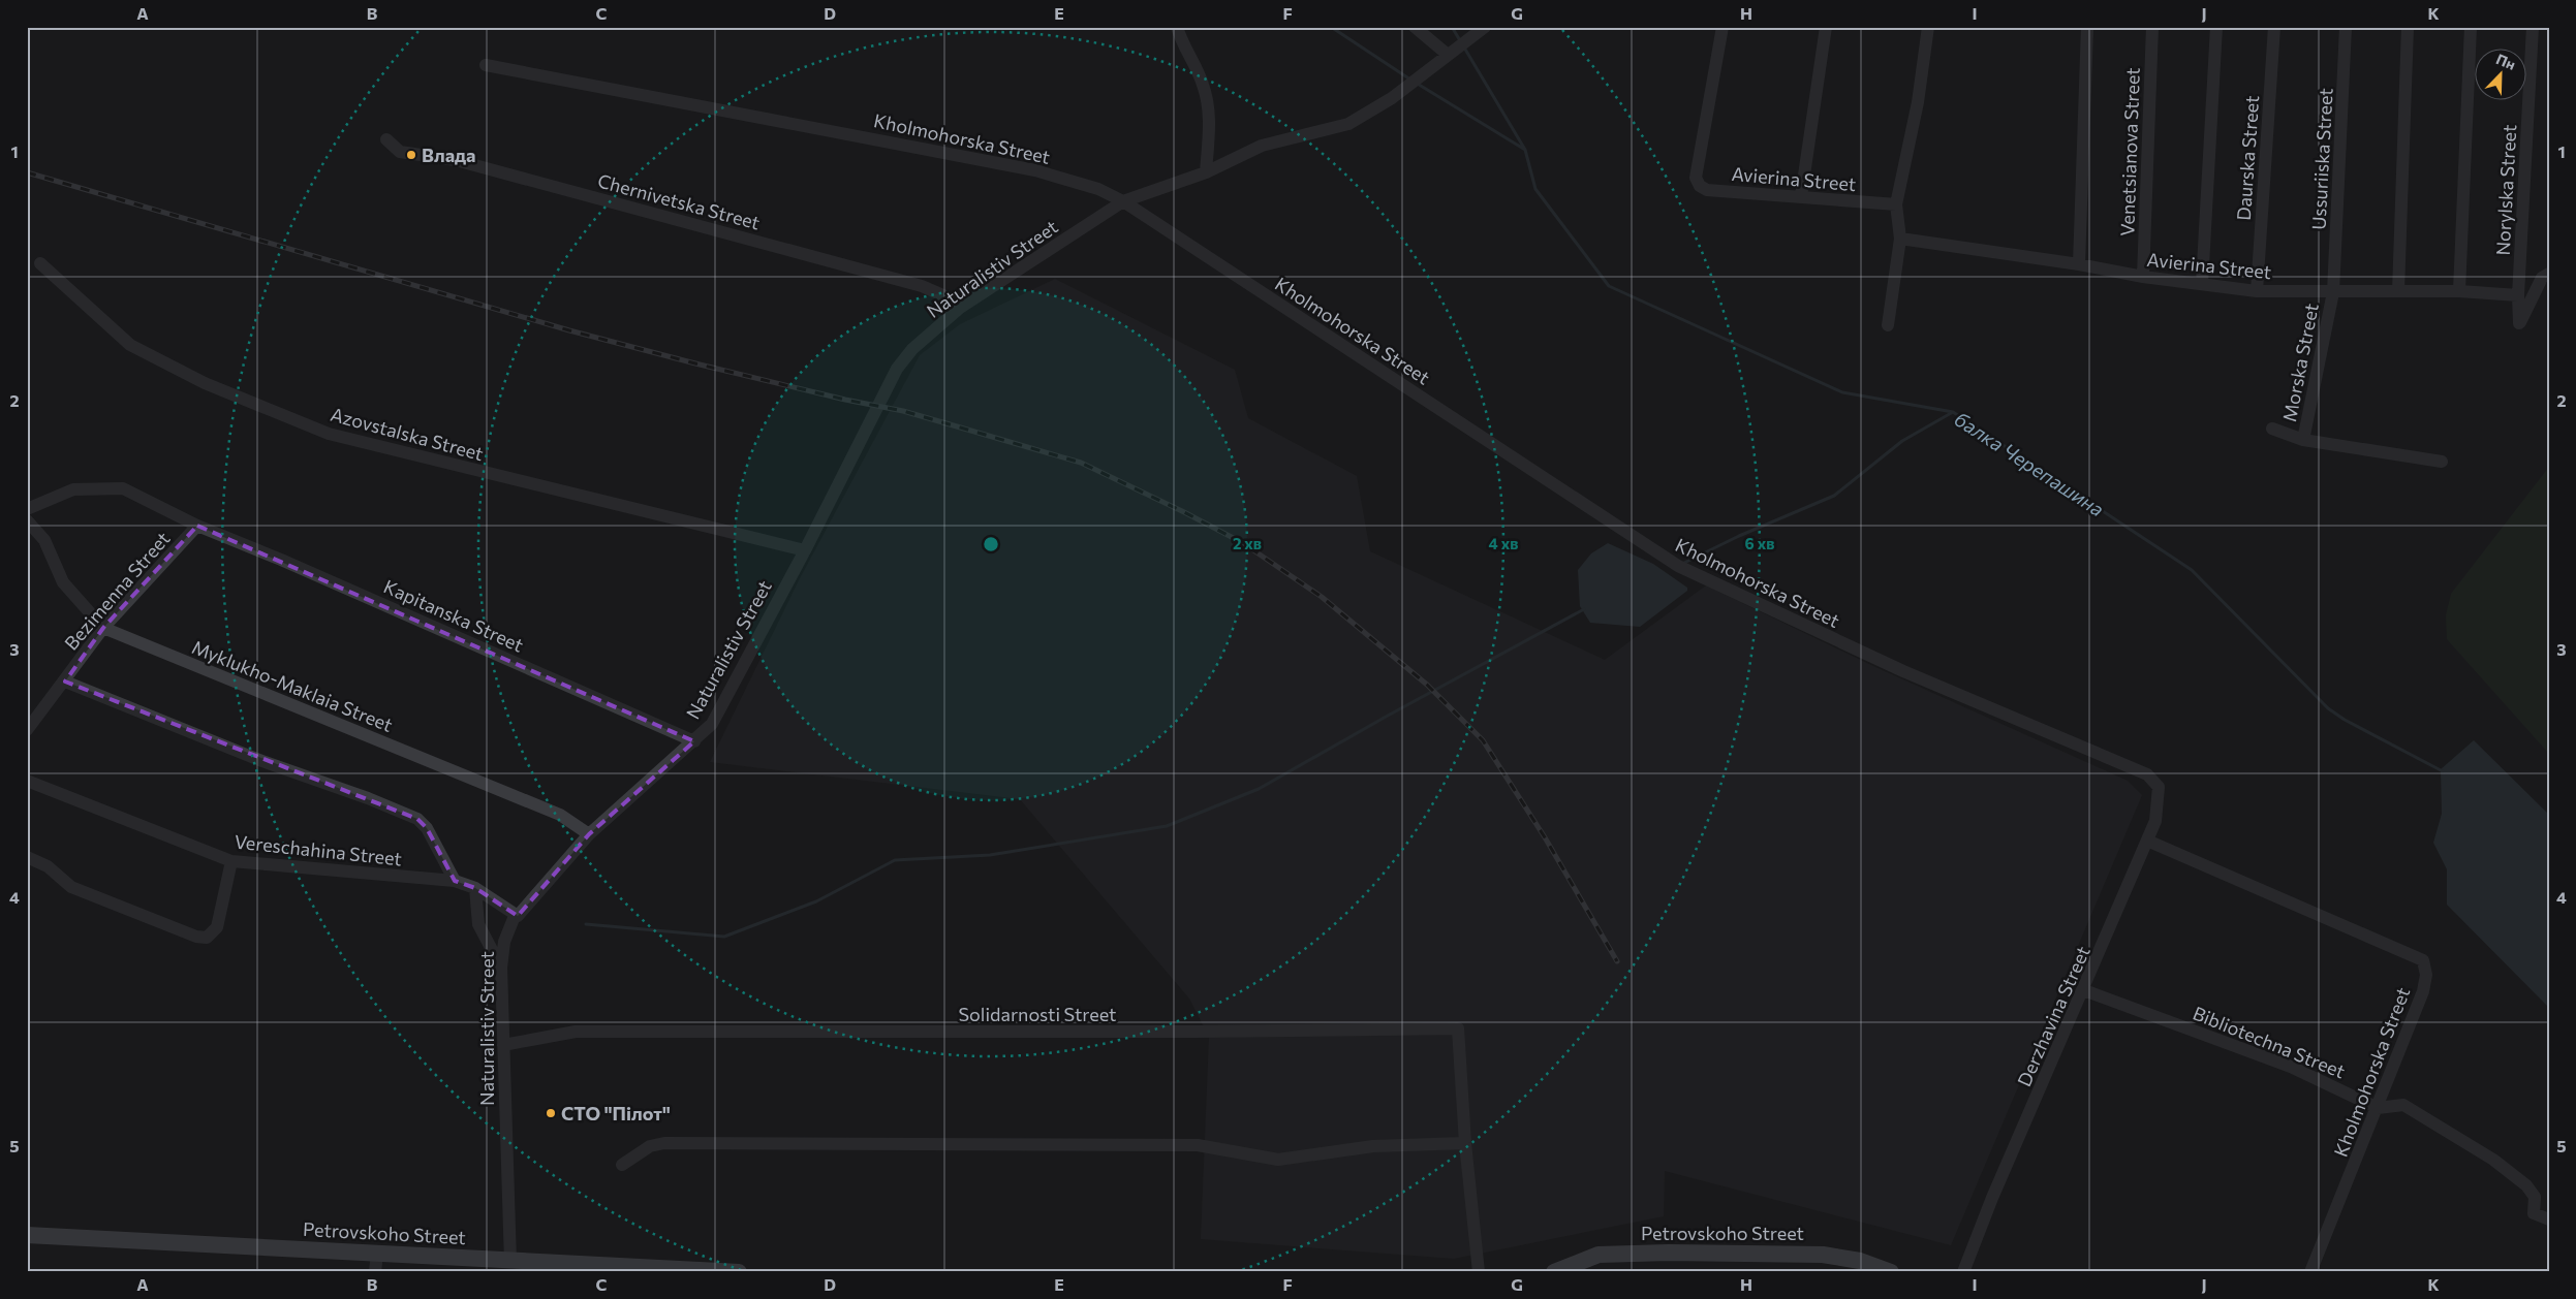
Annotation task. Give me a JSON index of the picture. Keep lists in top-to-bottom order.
{
  "streets": {
    "main road": ["Petrovskoho Street"],
    "street": [
      "Kholmohorska Street",
      "Venetsianova Street",
      "Daurska Street",
      "Ussuriiska Street",
      "Avierina Street",
      "Norylska Street",
      "Chernivetska Street",
      "Naturalistiv Street",
      "Morska Street",
      "Azovstalska Street",
      "Bezimenna Street",
      "Kapitanska Street",
      "Myklukho-Maklaia Street",
      "Vereschahina Street",
      "Solidarnosti Street",
      "Derzhavina Street",
      "Bibliotechna Street"
    ]
  },
  "crossings": [
    ["Kholmohorska Street", "Naturalistiv Street"],
    ["Kholmohorska Street", "Derzhavina Street"],
    ["Kholmohorska Street", "Bibliotechna Street"],
    ["Venetsianova Street", "Avierina Street"],
    ["Daurska Street", "Avierina Street"],
    ["Ussuriiska Street", "Avierina Street"],
    ["Ussuriiska Street", "Morska Street"],
    ["Avierina Street", "Norylska Street"],
    ["Avierina Street", "Morska Street"],
    ["Chernivetska Street", "Naturalistiv Street"],
    ["Naturalistiv Street", "Azovstalska Street"],
    ["Naturalistiv Street", "Kapitanska Street"],
    ["Naturalistiv Street", "Myklukho-Maklaia Street"],
    ["Naturalistiv Street", "Vereschahina Street"],
    ["Naturalistiv Street", "Solidarnosti Street"],
    ["Naturalistiv Street", "Petrovskoho Street"],
    ["Bezimenna Street", "Kapitanska Street"],
    ["Bezimenna Street", "Myklukho-Maklaia Street"],
    ["Derzhavina Street", "Bibliotechna Street"]
  ],
  "water": ["балка Черепашина"],
  "places": ["Влада", "СТО \"Пілот\""],
  "north": "top right",
  "grid": {
    "columns": [
      "A",
      "B",
      "C",
      "D",
      "E",
      "F",
      "G",
      "H",
      "I",
      "J",
      "K"
    ],
    "rows": [
      "1",
      "2",
      "3",
      "4",
      "5"
    ]
  },
  "rings": ["2 хв", "4 хв", "6 хв"]
}
